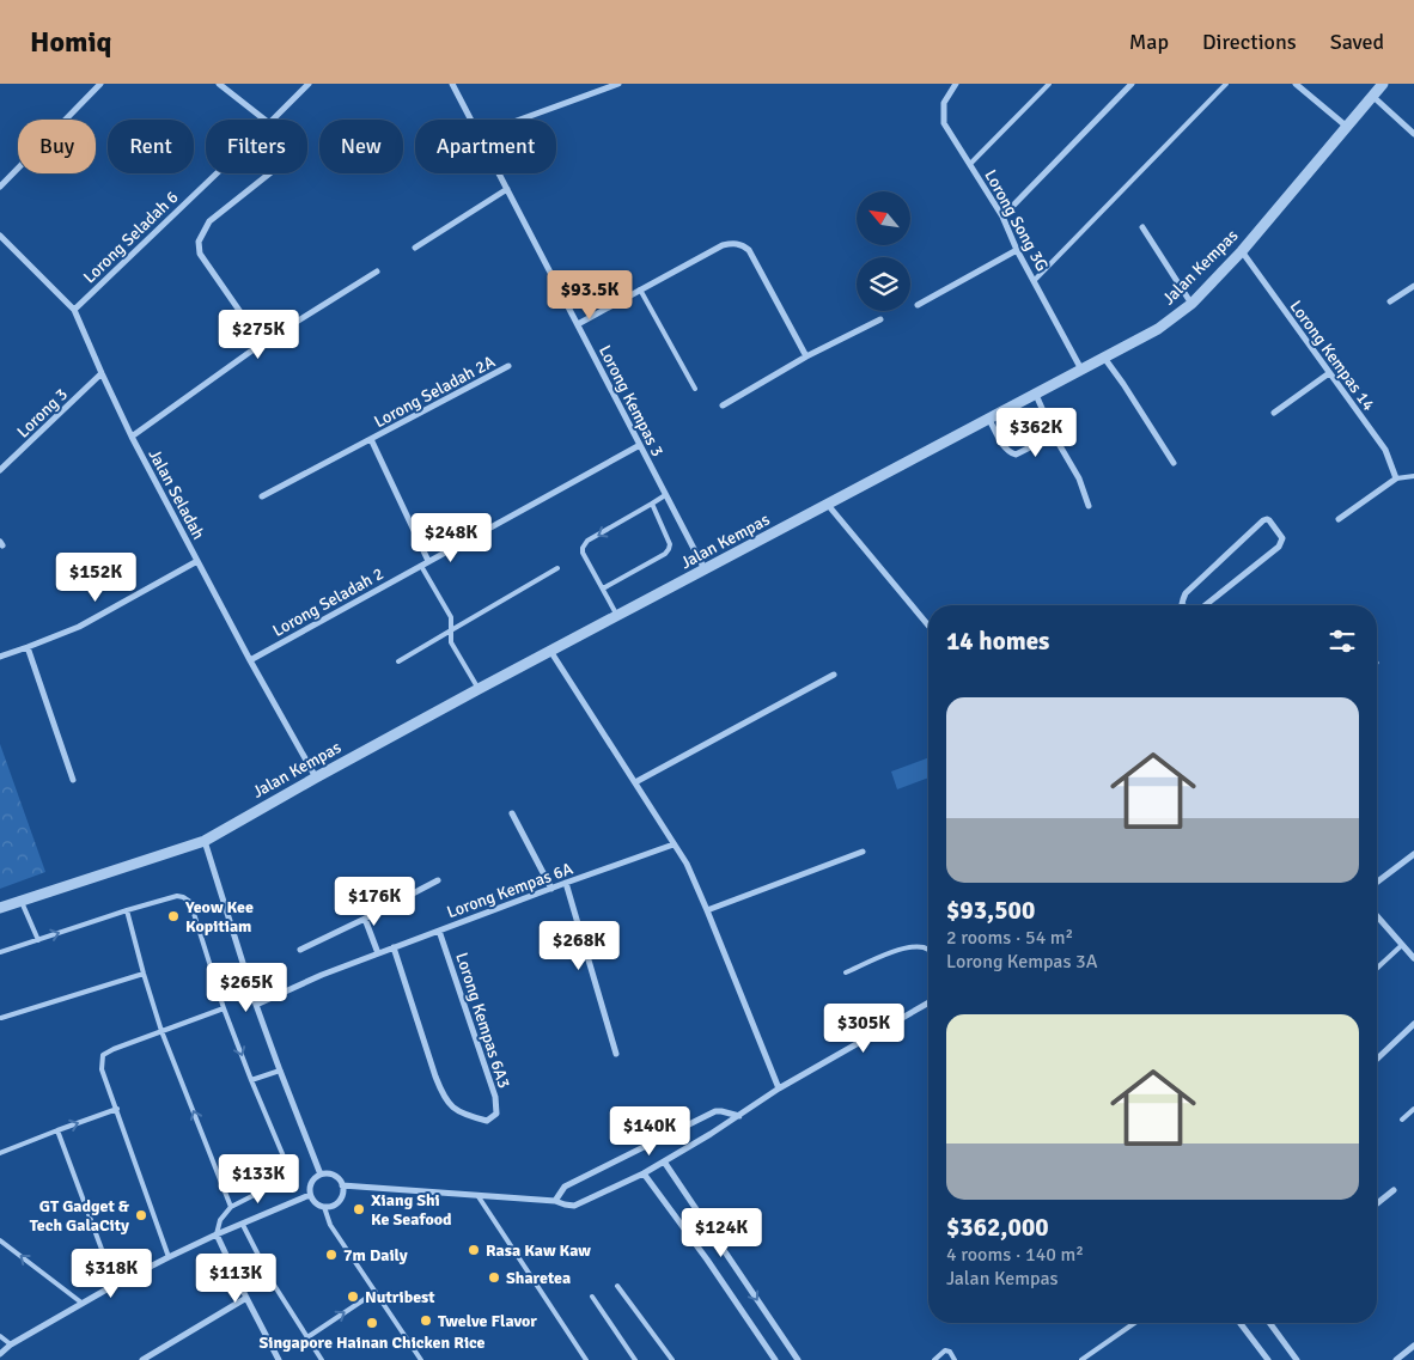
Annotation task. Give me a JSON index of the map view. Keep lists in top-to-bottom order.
{
  "streets": {
    "street": [
      "Lorong Song 3G",
      "Lorong Seladah 6",
      "Jalan Kempas",
      "Lorong Kempas 14",
      "Lorong Seladah 2A",
      "Lorong Kempas 3",
      "Lorong 3",
      "Jalan Seladah",
      "Lorong Seladah 2",
      "Lorong Kempas 6A",
      "Lorong Kempas 6A3"
    ]
  },
  "crossings": [
    ["Lorong Song 3G", "Jalan Kempas"],
    ["Lorong Seladah 6", "Jalan Seladah"],
    ["Jalan Kempas", "Lorong Kempas 14"],
    ["Jalan Kempas", "Lorong Kempas 3"],
    ["Jalan Kempas", "Jalan Seladah"],
    ["Lorong Seladah 2A", "Lorong Seladah 2"],
    ["Lorong Kempas 3", "Lorong Seladah 2"],
    ["Lorong 3", "Jalan Seladah"],
    ["Jalan Seladah", "Lorong Seladah 2"],
    ["Lorong Kempas 6A", "Lorong Kempas 6A3"]
  ],
  "places": [
    "Yeow Kee Kopitiam",
    "Xiang Shi Ke Seafood",
    "GT Gadget & Tech GalaCity",
    "Rasa Kaw Kaw",
    "7m Daily",
    "Sharetea",
    "Nutribest",
    "Twelve Flavor",
    "Singapore Hainan Chicken Rice"
  ],
  "north": "top left",
  "page": {
    "header": "Homiq",
    "nav": ["Map", "Directions", "Saved"],
    "chip": [
      "Buy",
      "Rent",
      "Filters",
      "New",
      "Apartment"
    ],
    "price": [
      "$93.5K",
      "$275K",
      "$362K",
      "$248K",
      "$152K",
      "$176K",
      "$268K",
      "$265K",
      "$305K",
      "$140K",
      "$133K",
      "$124K",
      "$318K",
      "$113K"
    ],
    "heading": "14 homes",
    "list": [
      {
        "name": "$93,500",
        "note": "2 rooms · 54 m² · Lorong Kempas 3A"
      },
      {
        "name": "$362,000",
        "note": "4 rooms · 140 m² · Jalan Kempas"
      }
    ]
  }
}
